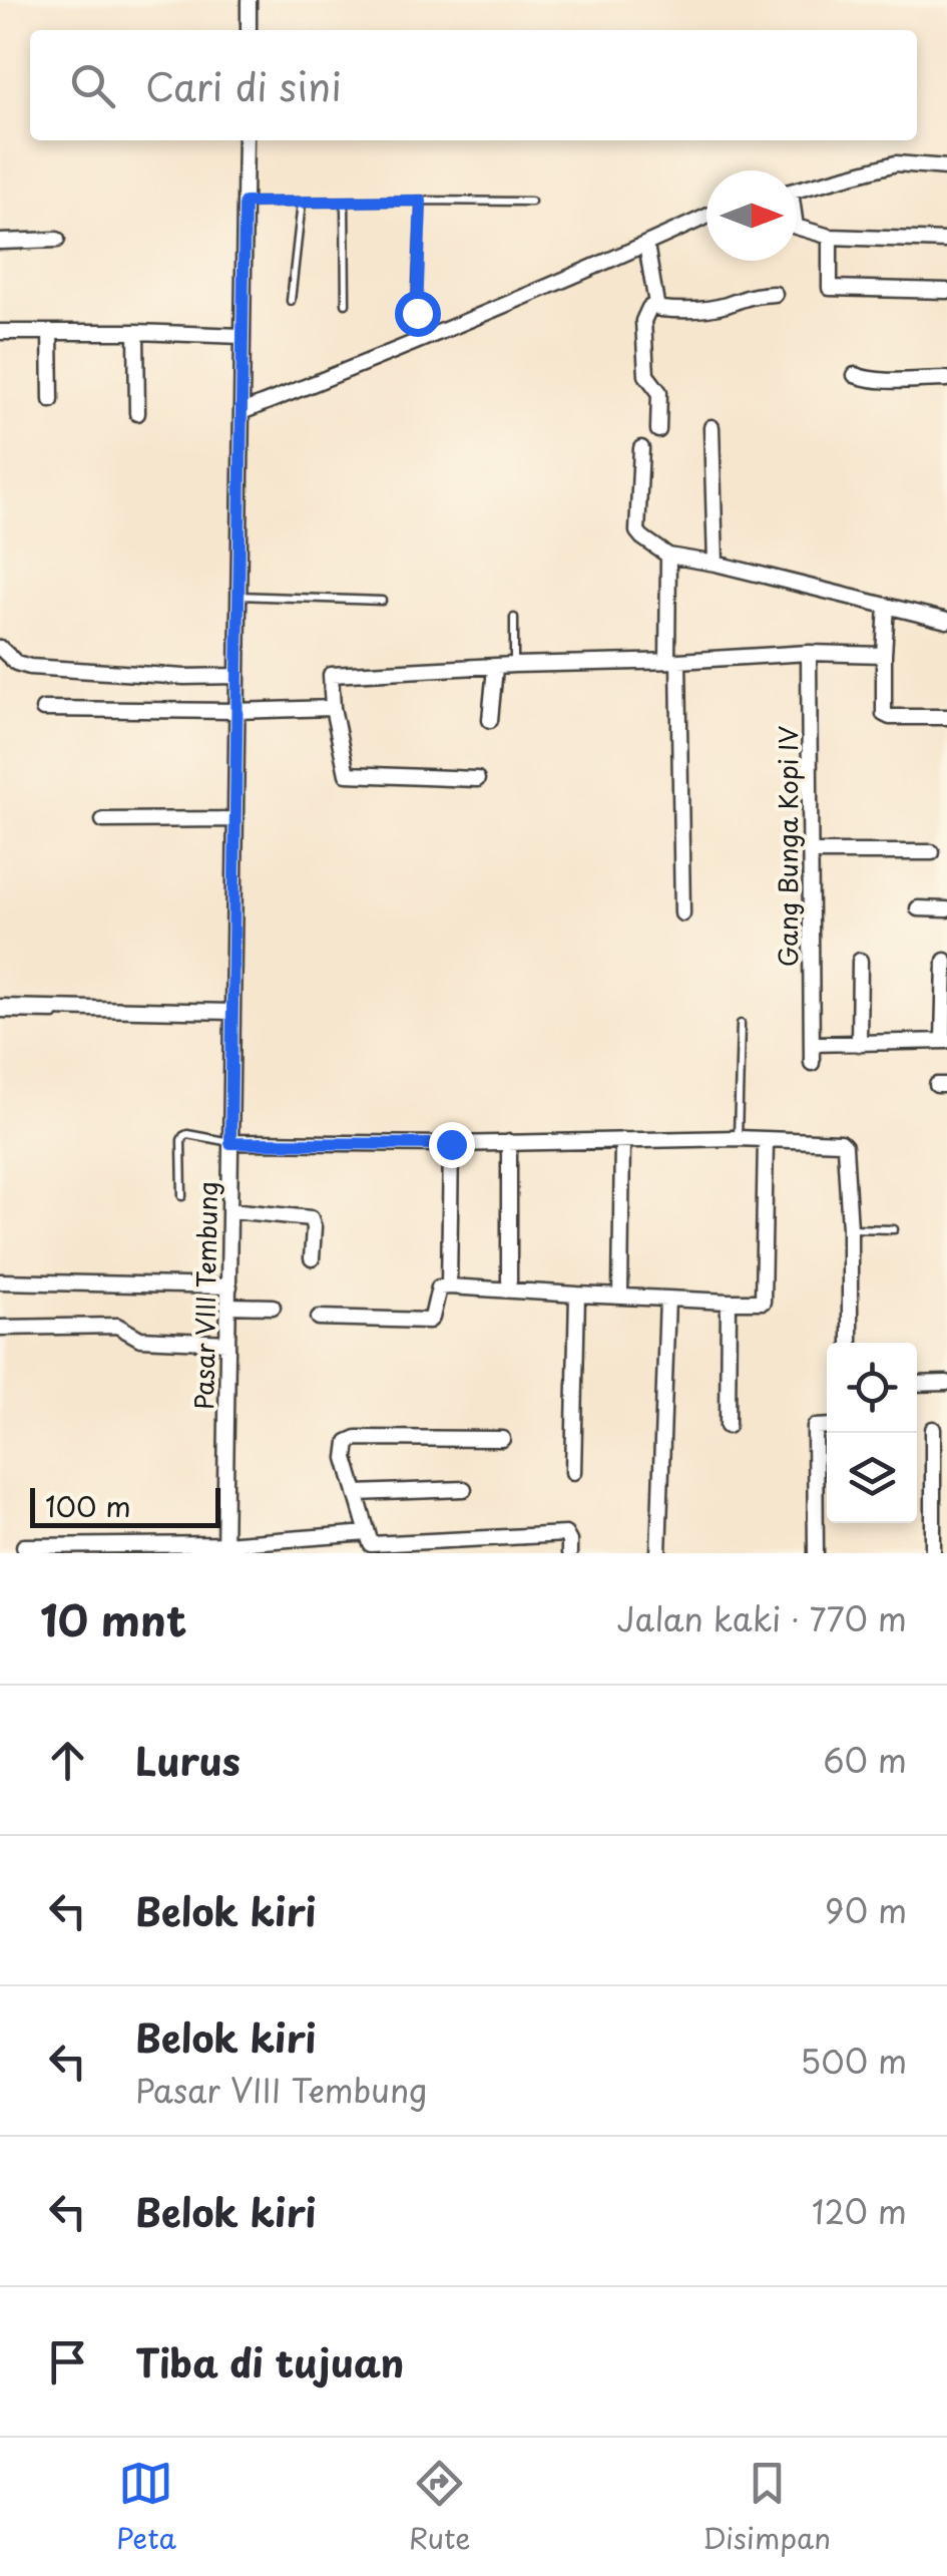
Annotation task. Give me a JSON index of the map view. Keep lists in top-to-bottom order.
{
  "streets": {
    "street": ["Gang Bunga Kopi IV", "Pasar VIII Tembung"]
  },
  "scale_bar": "100 m",
  "north": "right",
  "page": {
    "search": "Cari di sini",
    "scale": "100 m",
    "heading": ["10 mnt", "Jalan kaki · 770 m"],
    "list": [
      ["Lurus", "60 m"],
      ["Belok kiri", "90 m"],
      ["Belok kiri", "Pasar VIII Tembung", "500 m"],
      ["Belok kiri", "120 m"],
      "Tiba di tujuan"
    ],
    "nav": ["Peta", "Rute", "Disimpan"]
  }
}
